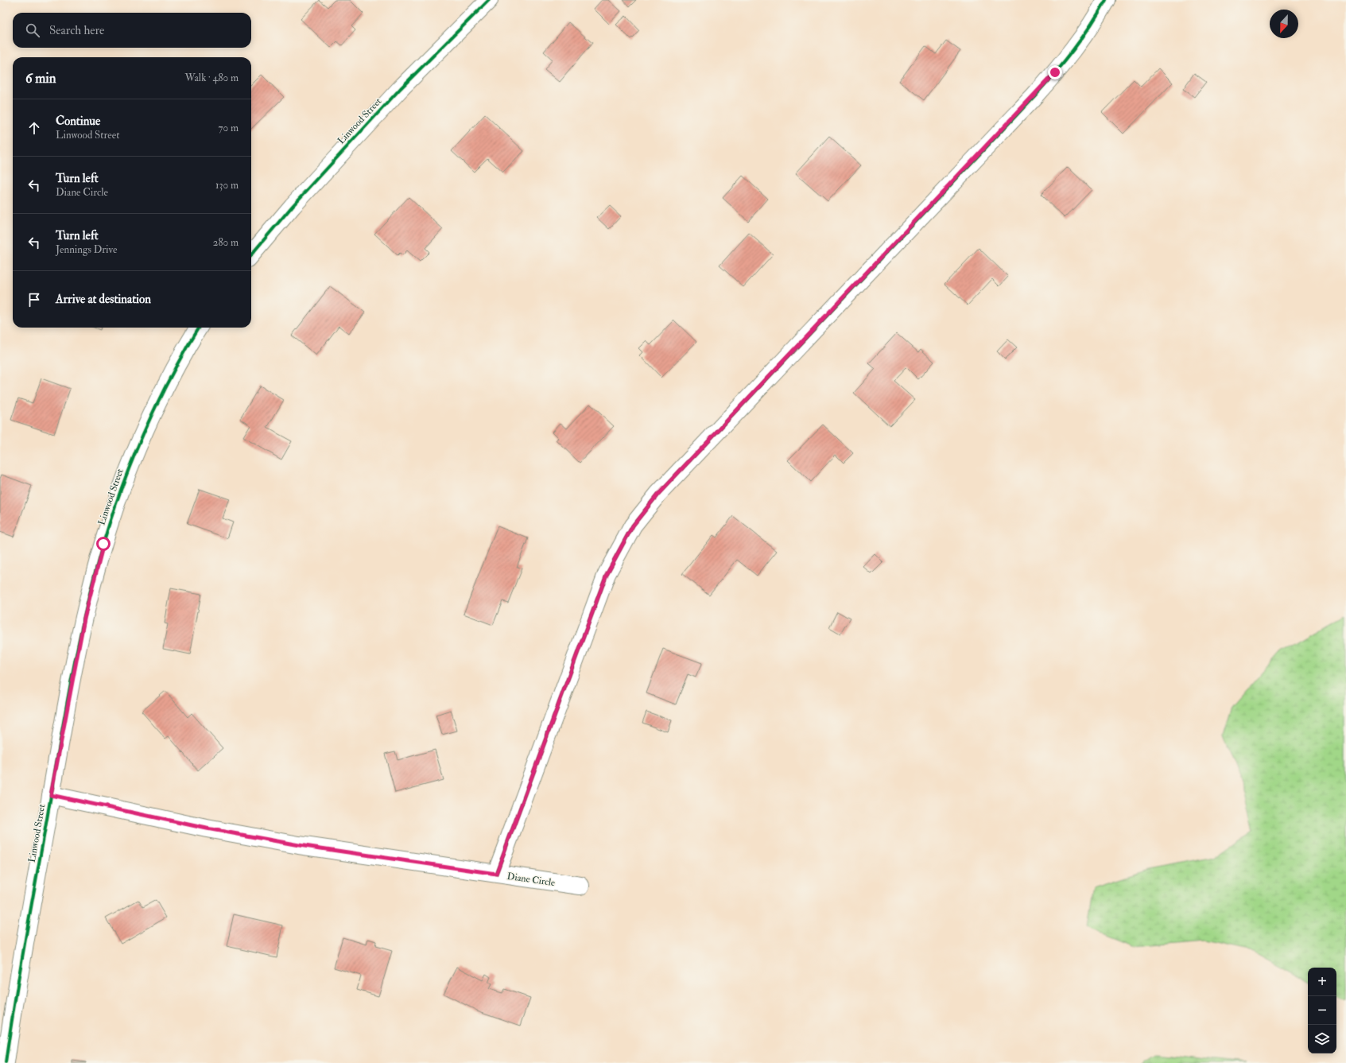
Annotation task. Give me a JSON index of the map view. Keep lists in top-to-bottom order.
{
  "streets": {
    "street": ["Linwood Street", "Diane Circle"]
  },
  "crossings": [
    ["Linwood Street", "Diane Circle"]
  ],
  "north": "bottom",
  "page": {
    "search": "Search here",
    "heading": ["6 min", "Walk · 480 m"],
    "list": [
      ["Continue", "Linwood Street", "70 m"],
      ["Turn left", "Diane Circle", "130 m"],
      ["Turn left", "Jennings Drive", "280 m"],
      "Arrive at destination"
    ],
    "map_buttons": ["+", "−"]
  }
}
